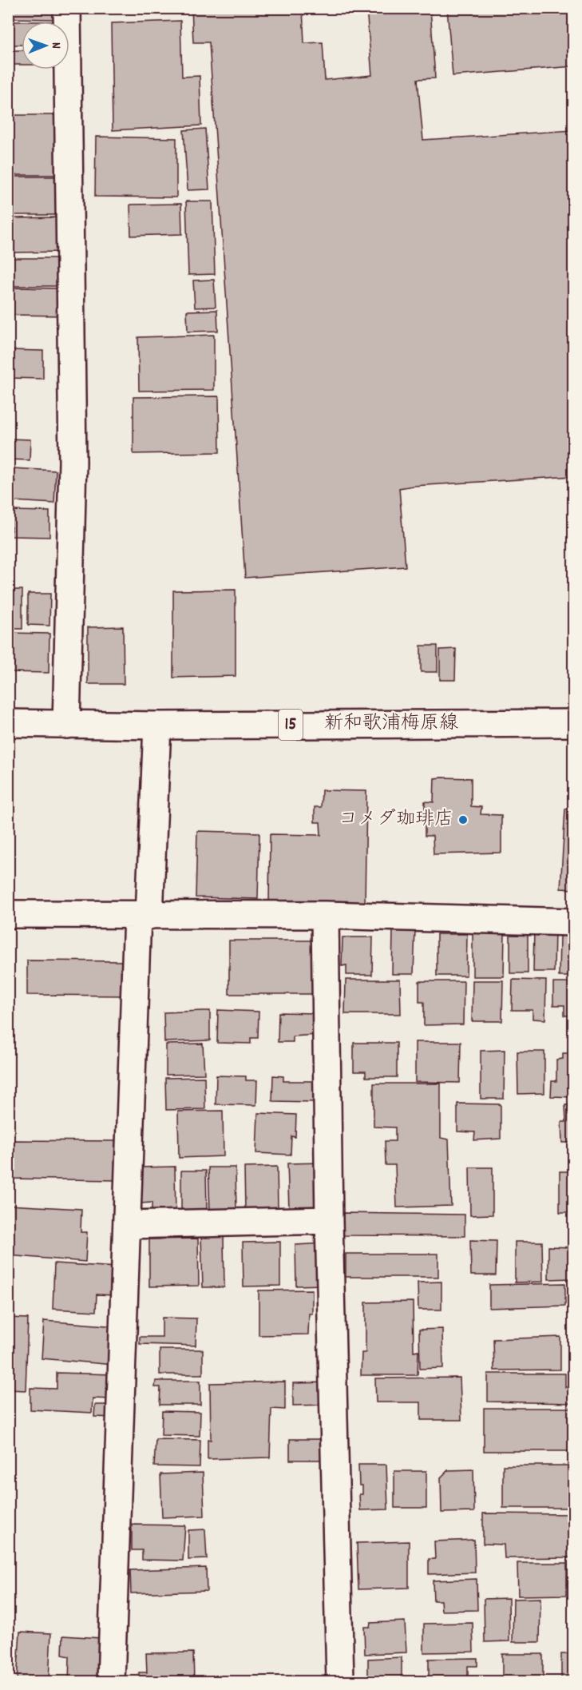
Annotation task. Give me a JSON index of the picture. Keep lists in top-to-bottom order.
{
  "streets": {
    "street": ["新和歌浦梅原線", "15"]
  },
  "places": ["コメダ珈琲店"],
  "north": "right"
}
